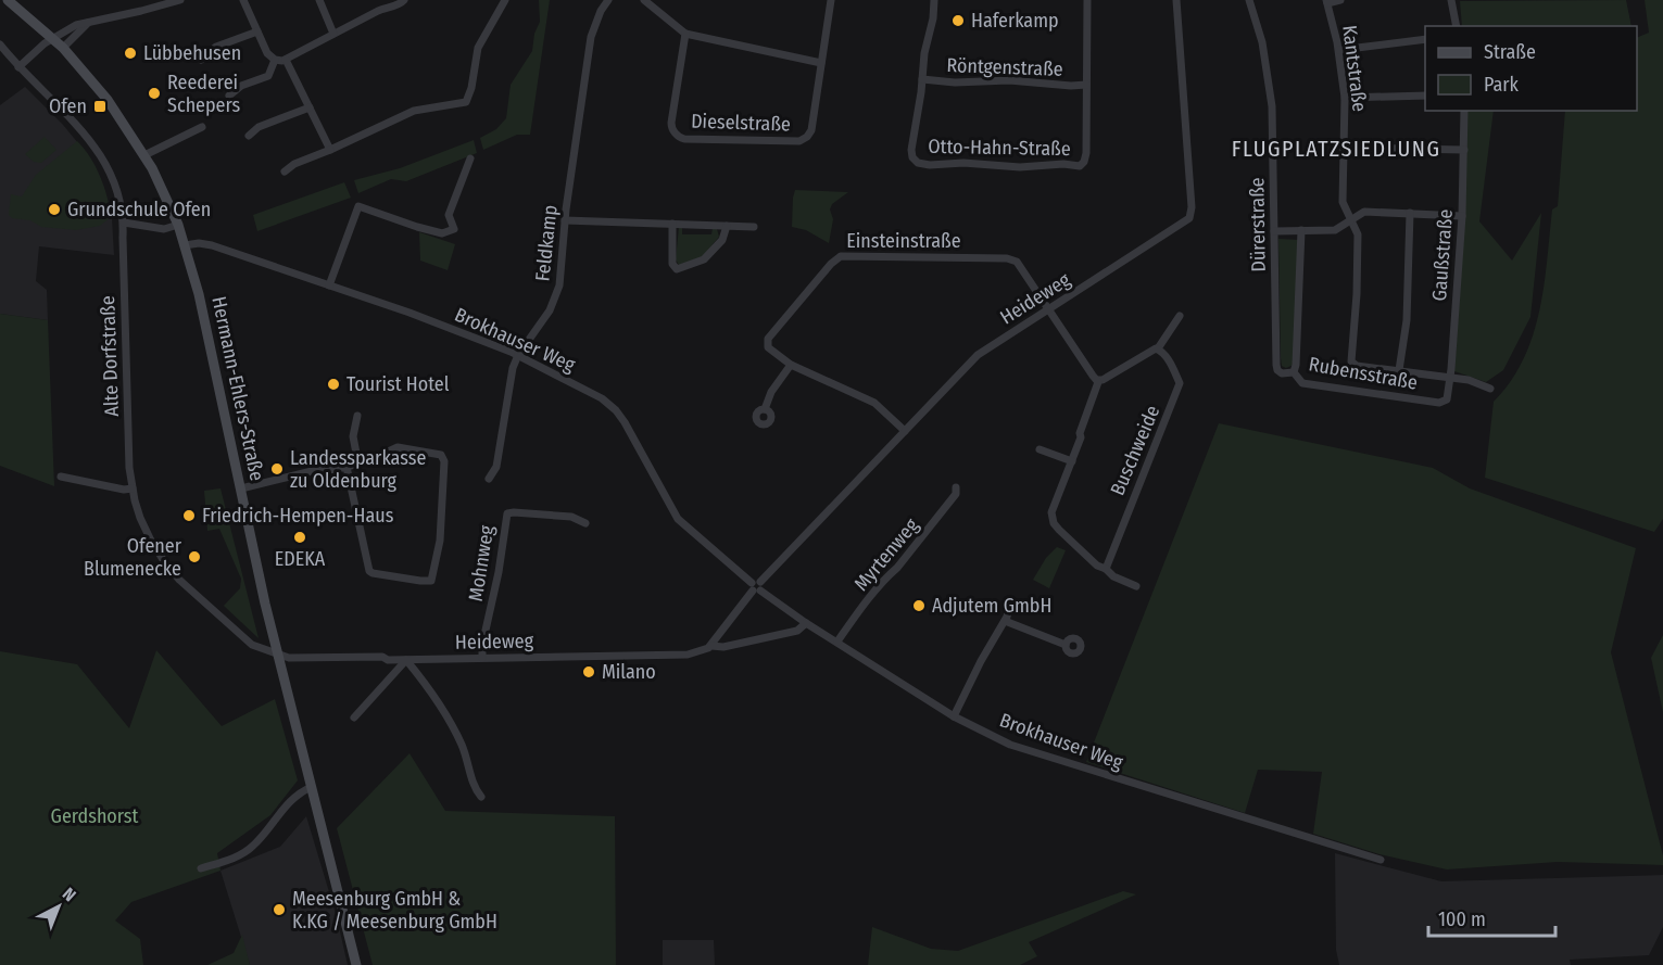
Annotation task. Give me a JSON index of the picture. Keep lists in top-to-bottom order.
{
  "streets": {
    "street": [
      "Röntgenstraße",
      "Kantstraße",
      "Dieselstraße",
      "Otto-Hahn-Straße",
      "Dürerstraße",
      "Einsteinstraße",
      "Feldkamp",
      "Gaußstraße",
      "Heideweg",
      "Brokhauser Weg",
      "Alte Dorfstraße",
      "Rubensstraße",
      "Hermann-Ehlers-Straße",
      "Buschweide",
      "Myrtenweg",
      "Mohnweg"
    ]
  },
  "crossings": [
    ["Röntgenstraße", "Otto-Hahn-Straße"],
    ["Dürerstraße", "Rubensstraße"],
    ["Einsteinstraße", "Heideweg"],
    ["Feldkamp", "Brokhauser Weg"],
    ["Gaußstraße", "Rubensstraße"],
    ["Heideweg", "Brokhauser Weg"],
    ["Heideweg", "Alte Dorfstraße"],
    ["Heideweg", "Hermann-Ehlers-Straße"],
    ["Heideweg", "Mohnweg"],
    ["Brokhauser Weg", "Hermann-Ehlers-Straße"],
    ["Brokhauser Weg", "Myrtenweg"],
    ["Alte Dorfstraße", "Hermann-Ehlers-Straße"]
  ],
  "districts": ["FLUGPLATZSIEDLUNG"],
  "parks": ["Gerdshorst"],
  "places": {
    "other": [
      "Haferkamp",
      "Lübbehusen",
      "Reederei Schepers",
      "Grundschule Ofen",
      "Tourist Hotel",
      "Landessparkasse zu Oldenburg",
      "Friedrich-Hempen-Haus",
      "EDEKA",
      "Ofener Blumenecke",
      "Adjutem GmbH",
      "Milano",
      "Meesenburg GmbH & K.KG / Meesenburg GmbH"
    ],
    "transit": ["Ofen"]
  },
  "legend": ["Straße", "Park"],
  "scale_bar": "100 m",
  "north": "top right"
}
